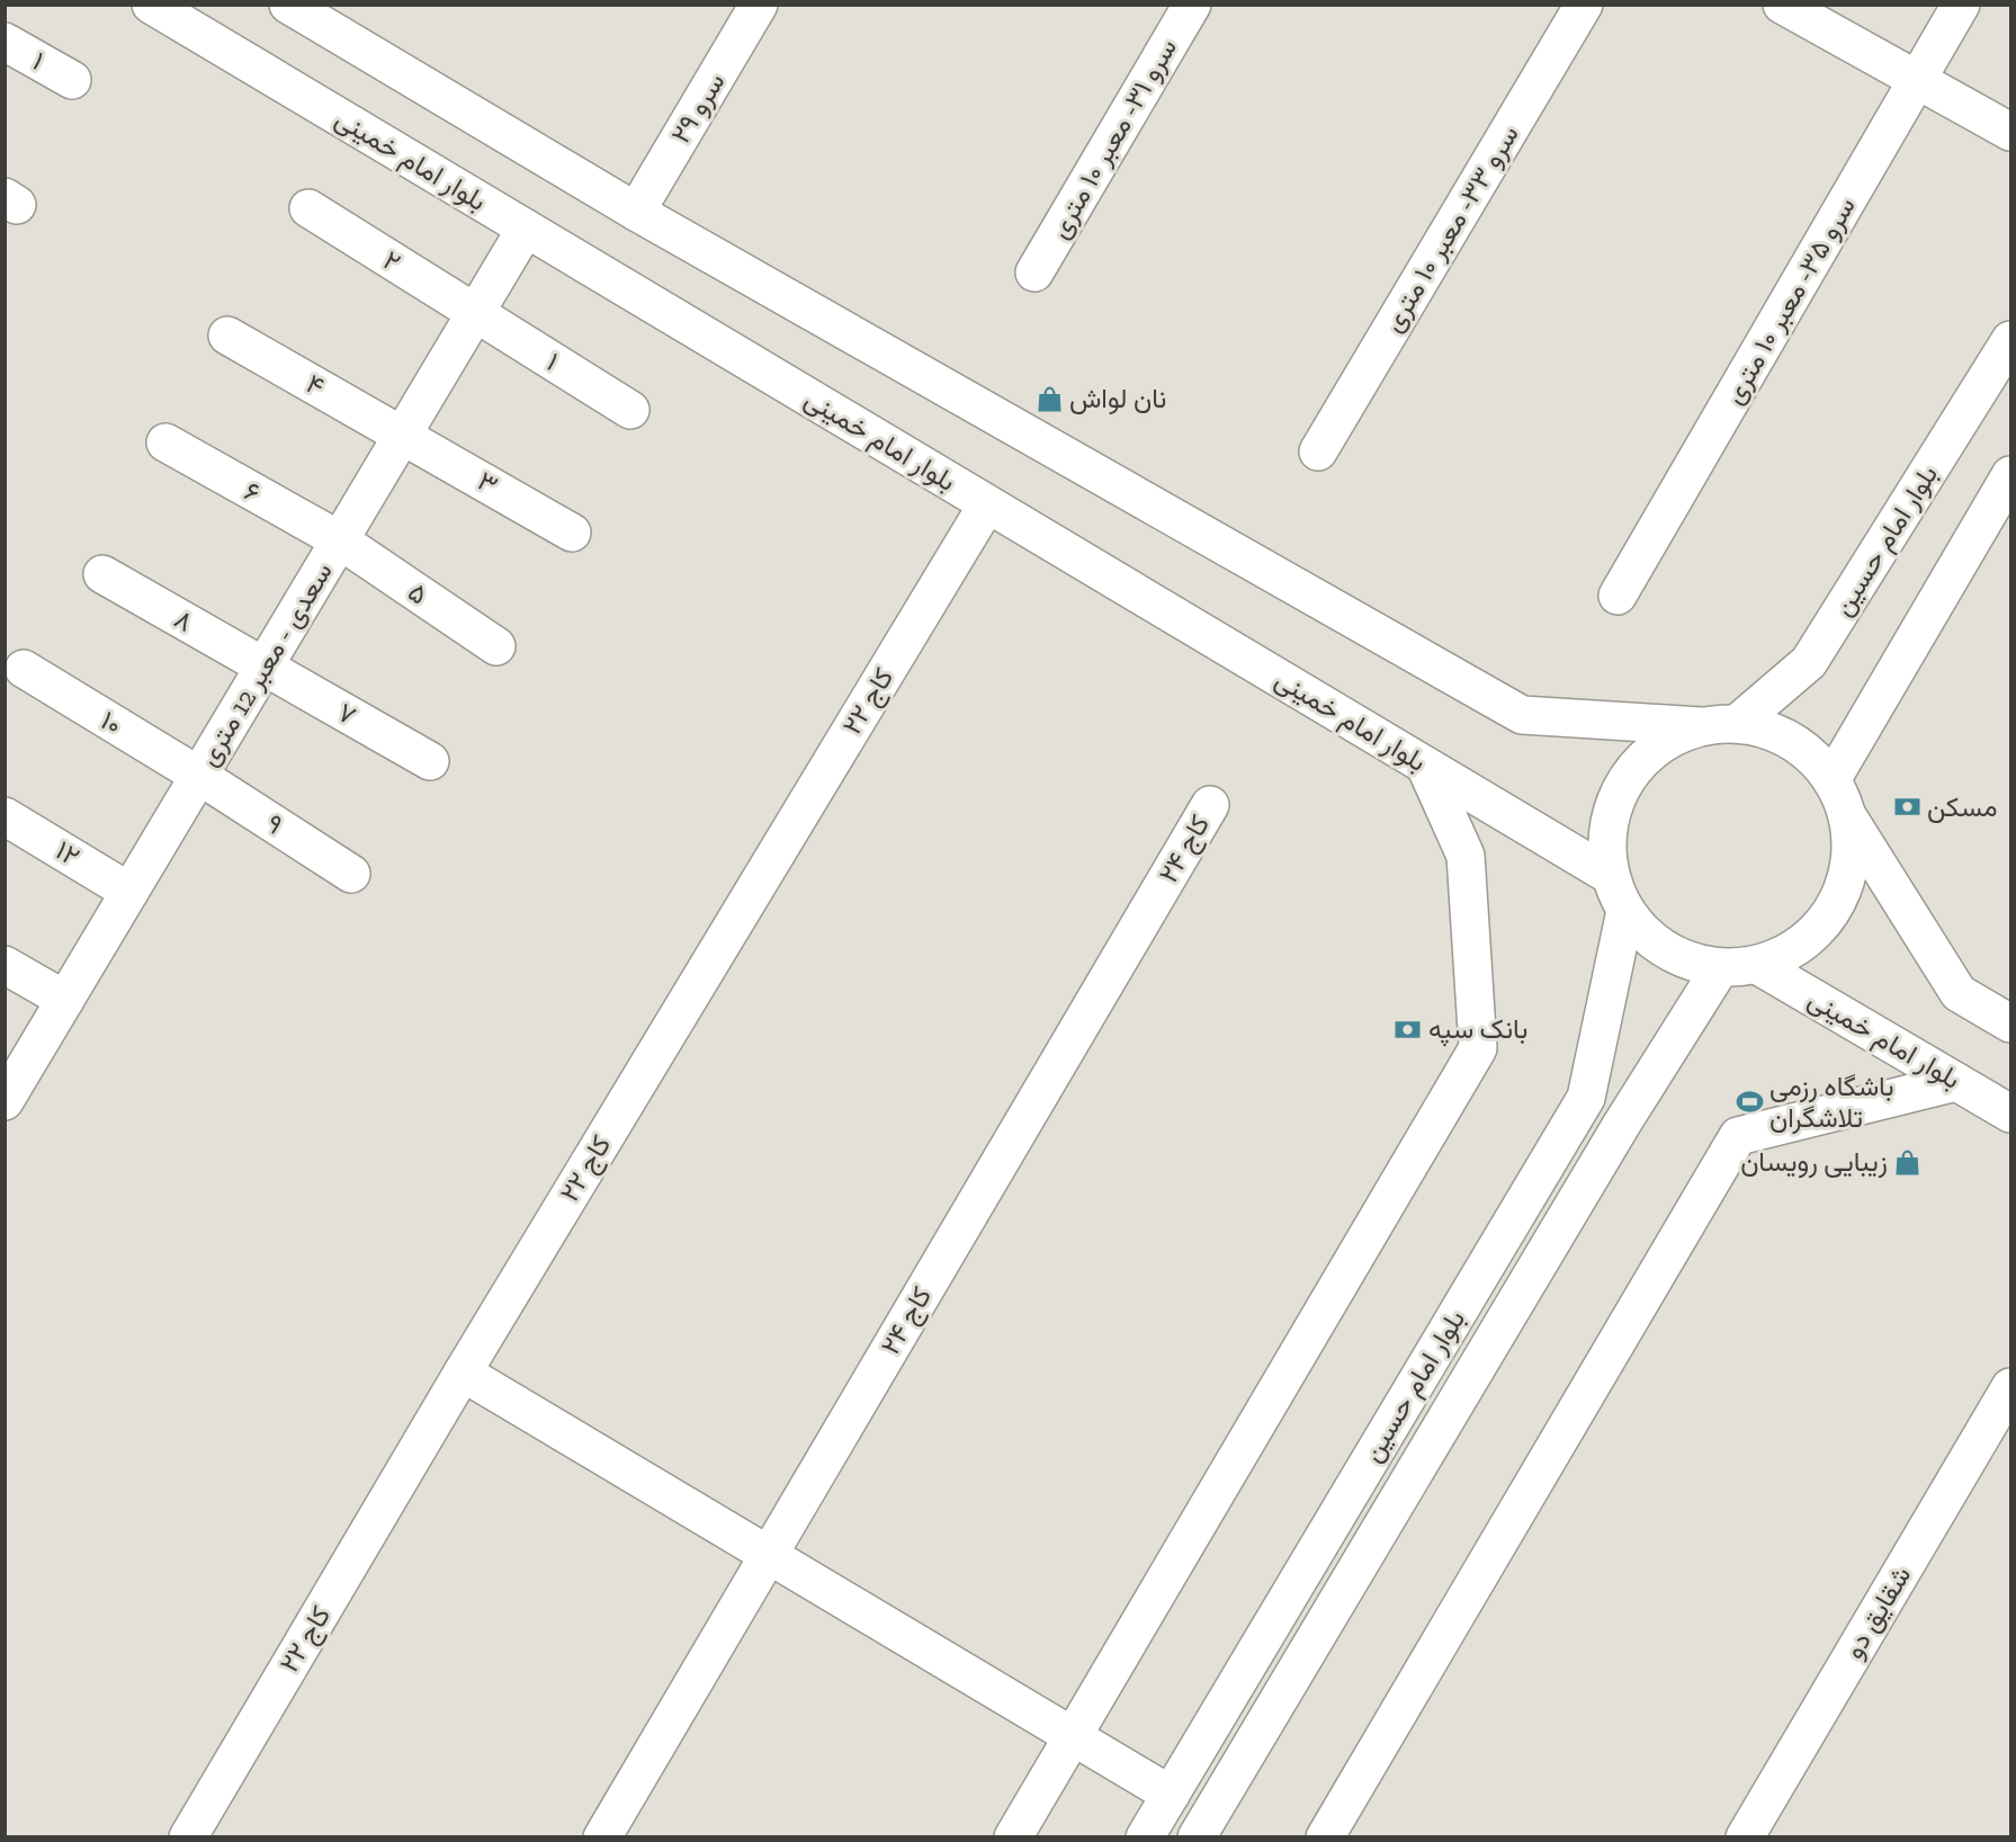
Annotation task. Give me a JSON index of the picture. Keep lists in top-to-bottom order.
{
  "streets": {
    "street": [
      "۱",
      "سرو ۲۹",
      "سرو ۳۱- معبر ۱۰ متری",
      "بلوار امام خمینی",
      "سرو ۳۳- معبر ۱۰ متری",
      "۲",
      "سرو ۳۵- معبر ۱۰ متری",
      "۴",
      "۳",
      "۶",
      "بلوار امام حسین",
      "۵",
      "۸",
      "سعدی - معبر 12 متری",
      "کاج ۲۲",
      "۷",
      "۱۰",
      "۹",
      "کاج ۲۴",
      "۱۲",
      "شقایق دو"
    ]
  },
  "crossings": [
    ["۱", "۲"],
    ["۱", "سعدی - معبر 12 متری"],
    ["بلوار امام خمینی", "سعدی - معبر 12 متری"],
    ["بلوار امام خمینی", "کاج ۲۲"],
    ["۲", "سعدی - معبر 12 متری"],
    ["۴", "۳"],
    ["۴", "سعدی - معبر 12 متری"],
    ["۳", "سعدی - معبر 12 متری"],
    ["۶", "۵"],
    ["۶", "سعدی - معبر 12 متری"],
    ["۵", "سعدی - معبر 12 متری"],
    ["۸", "سعدی - معبر 12 متری"],
    ["۸", "۷"],
    ["سعدی - معبر 12 متری", "۷"],
    ["سعدی - معبر 12 متری", "۱۰"],
    ["سعدی - معبر 12 متری", "۹"],
    ["سعدی - معبر 12 متری", "۱۲"],
    ["۱۰", "۹"]
  ],
  "places": {
    "shop": ["نان لواش", "زیبایی رویسان"],
    "bank": ["مسکن", "بانک سپه"],
    "sports": ["باشگاه رزمی تلاشگران"]
  }
}
